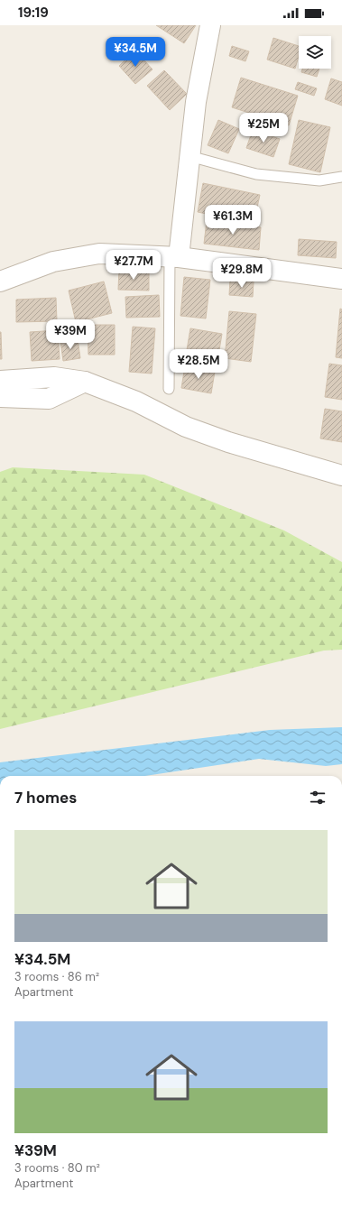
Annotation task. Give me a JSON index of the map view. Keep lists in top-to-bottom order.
{
  "page": {
    "status": "19:19",
    "price": [
      "¥34.5M",
      "¥25M",
      "¥61.3M",
      "¥27.7M",
      "¥29.8M",
      "¥39M",
      "¥28.5M"
    ],
    "heading": "7 homes",
    "list": [
      {
        "name": "¥34.5M",
        "note": "3 rooms · 86 m² · Apartment"
      },
      {
        "name": "¥39M",
        "note": "3 rooms · 80 m² · Apartment"
      }
    ]
  }
}
